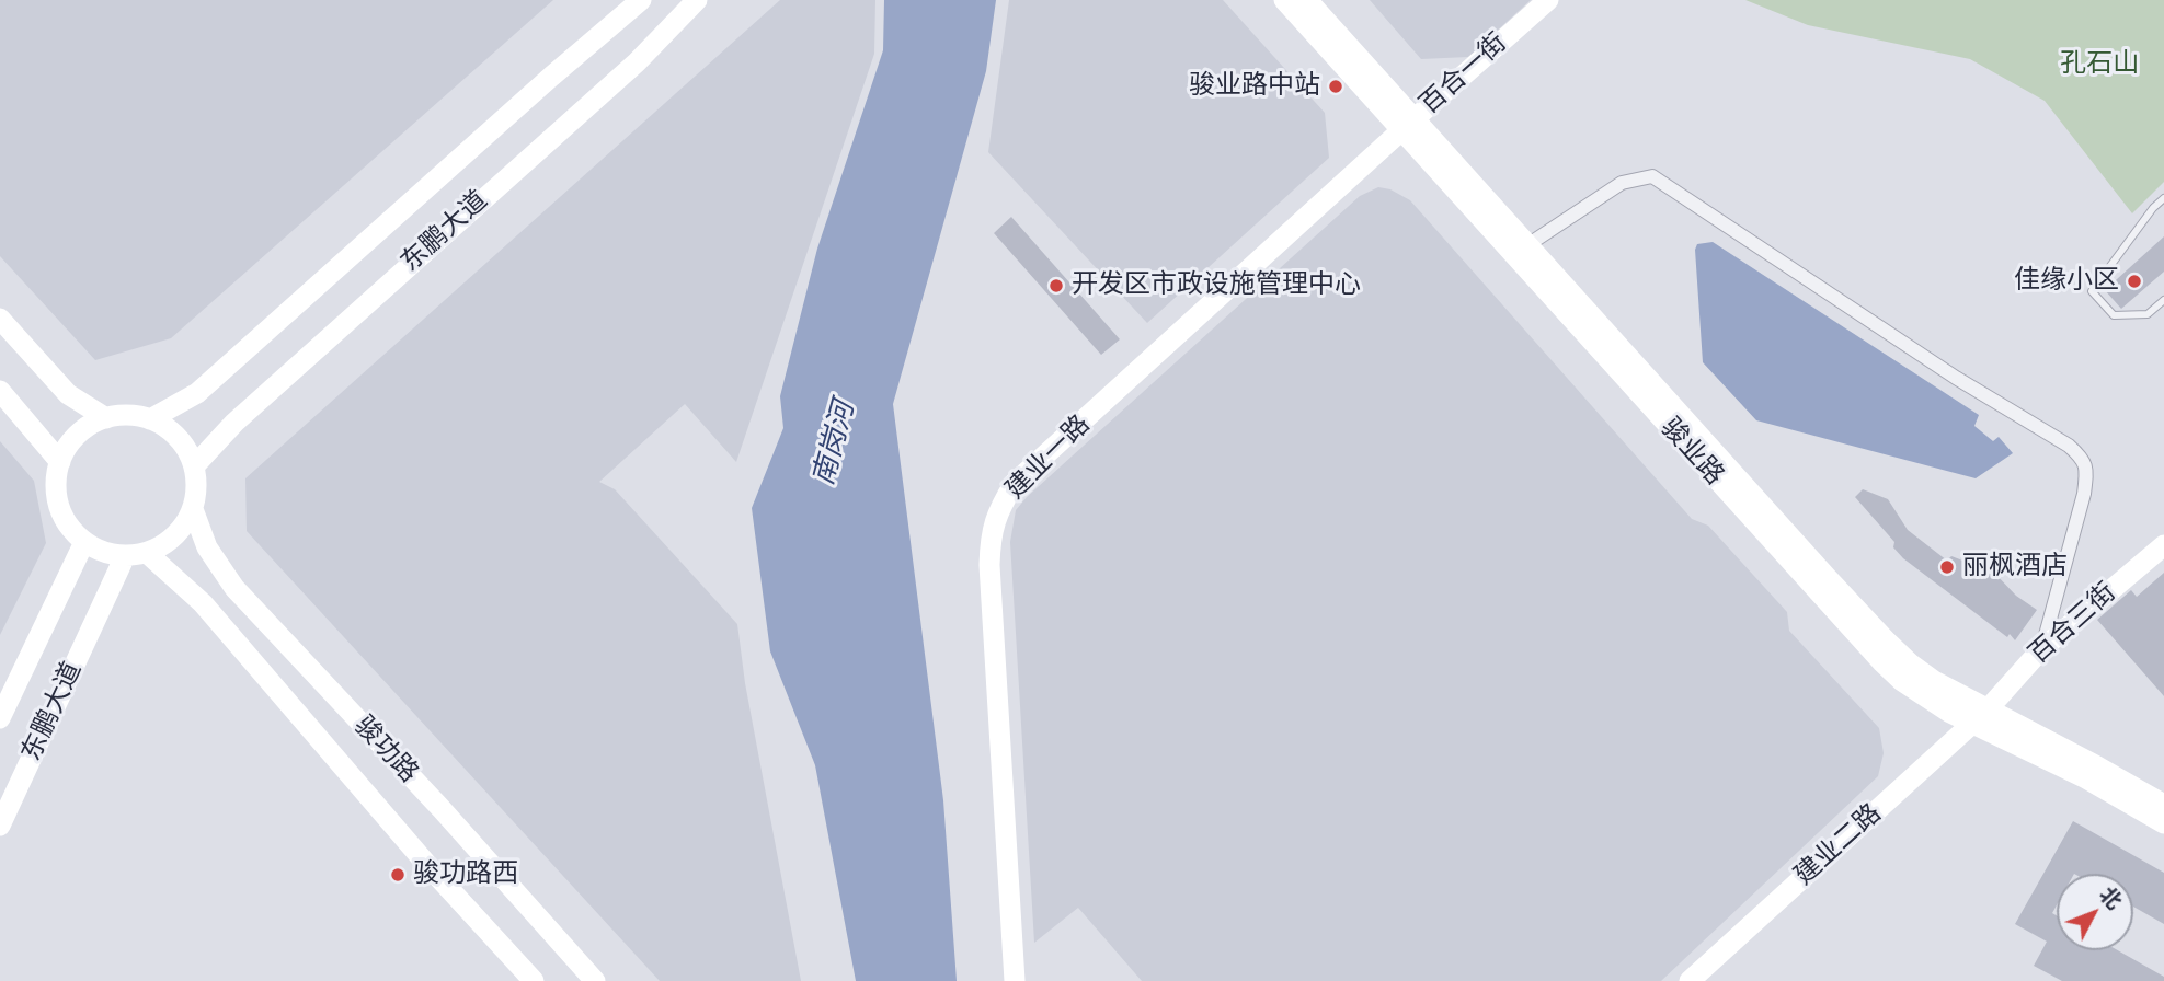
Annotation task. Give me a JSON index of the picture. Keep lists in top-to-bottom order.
{
  "streets": {
    "street": [
      "百合一街",
      "东鹏大道",
      "骏业路",
      "建业一路",
      "百合三街",
      "骏功路",
      "建业二路"
    ]
  },
  "crossings": [
    ["百合一街", "骏业路"],
    ["百合一街", "建业一路"],
    ["东鹏大道", "骏功路"],
    ["骏业路", "建业一路"],
    ["骏业路", "百合三街"],
    ["骏业路", "建业二路"],
    ["百合三街", "建业二路"]
  ],
  "water": ["南岗河"],
  "parks": ["孔石山"],
  "places": [
    "骏业路中站",
    "佳缘小区",
    "开发区市政设施管理中心",
    "丽枫酒店",
    "骏功路西"
  ],
  "north": "top right"
}
